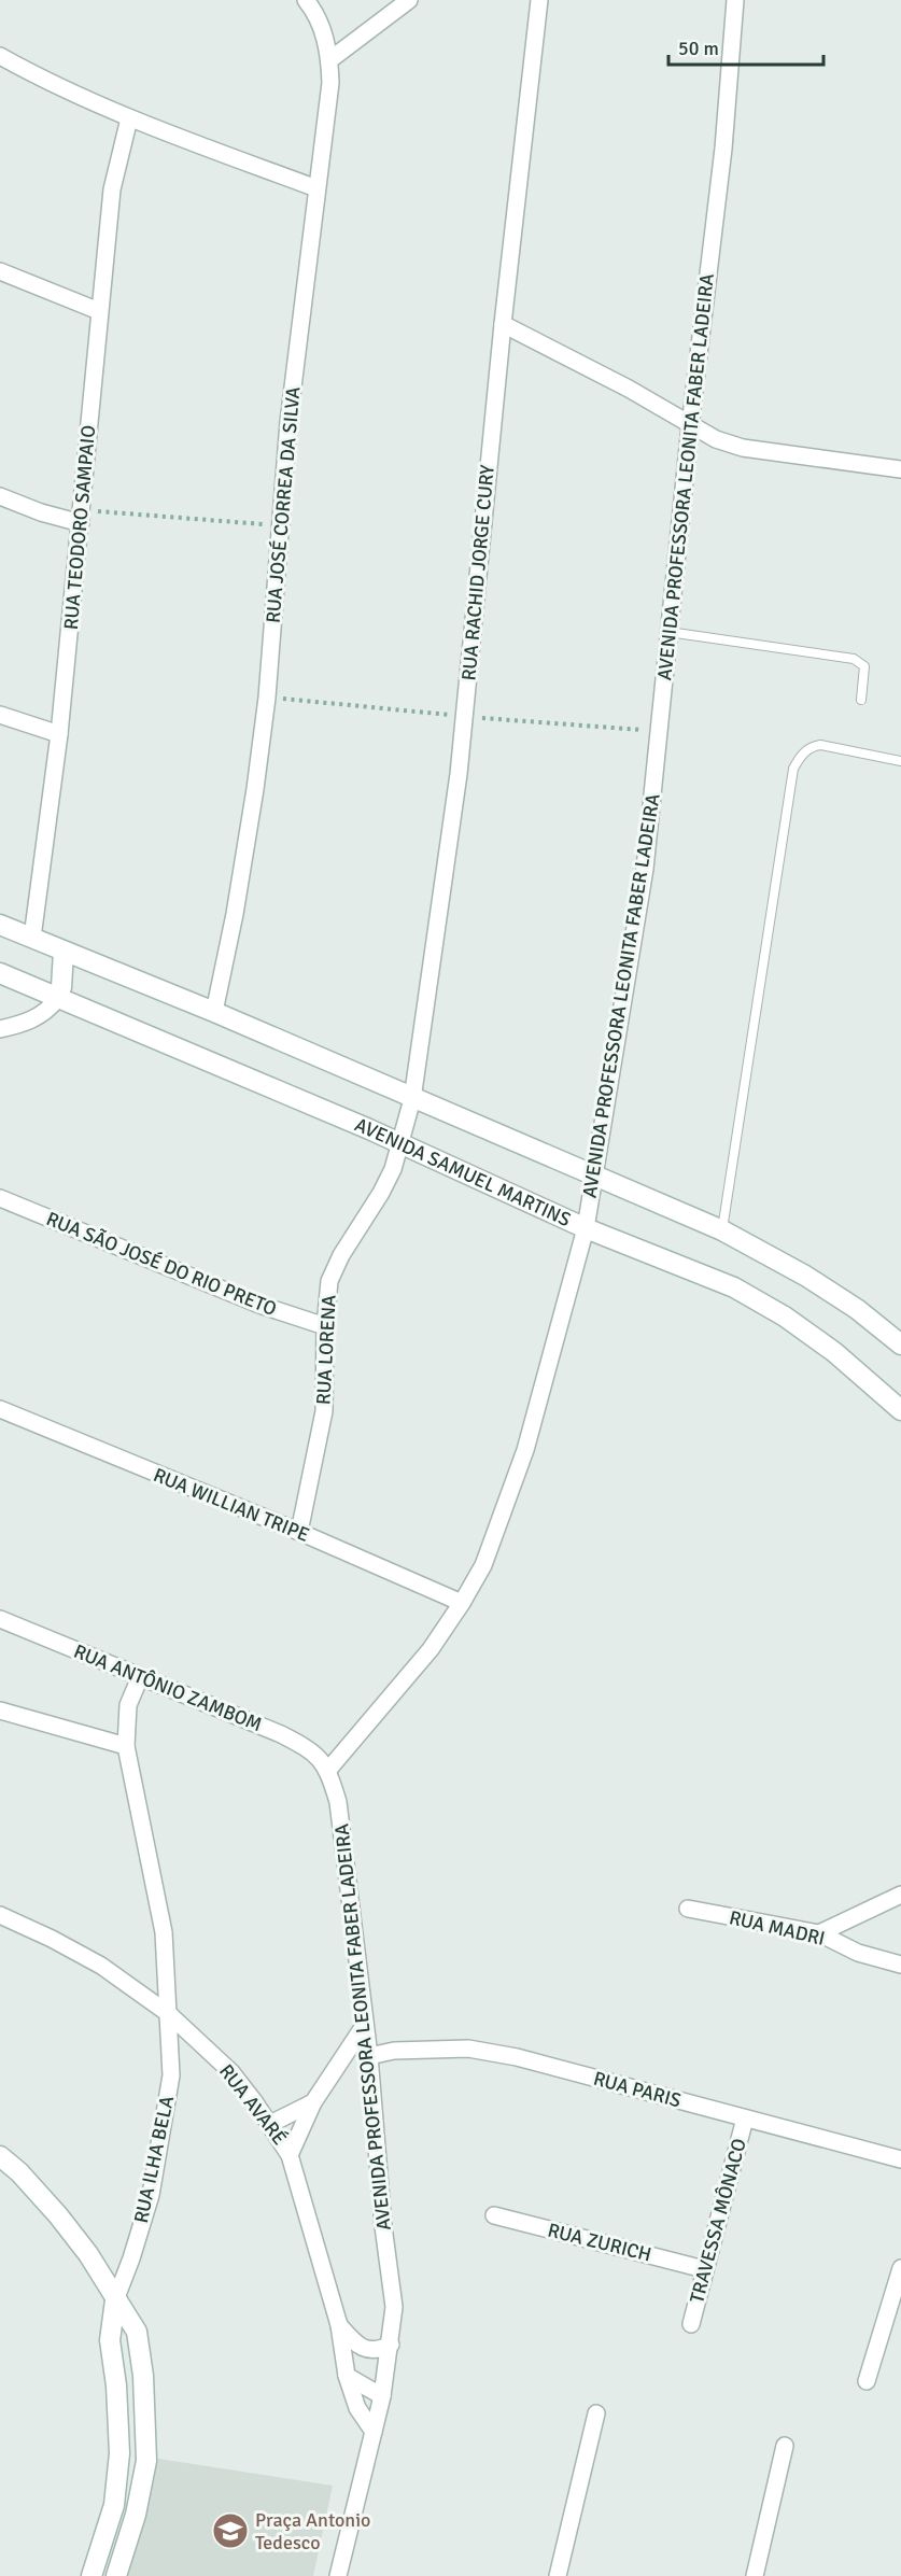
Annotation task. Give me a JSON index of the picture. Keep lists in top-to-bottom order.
{
  "streets": {
    "main road": ["AVENIDA SAMUEL MARTINS"],
    "street": [
      "AVENIDA PROFESSORA LEONITA FABER LADEIRA",
      "RUA JOSÉ CORREA DA SILVA",
      "RUA TEODORO SAMPAIO",
      "RUA RACHID JORGE CURY",
      "RUA SÃO JOSÉ DO RIO PRETO",
      "RUA LORENA",
      "RUA WILLIAN TRIPE",
      "RUA ANTÔNIO ZAMBOM",
      "RUA MADRI",
      "RUA PARIS",
      "RUA AVARÉ",
      "RUA ILHA BELA",
      "TRAVESSA MÔNACO",
      "RUA ZURICH"
    ]
  },
  "crossings": [
    ["AVENIDA PROFESSORA LEONITA FABER LADEIRA", "AVENIDA SAMUEL MARTINS"],
    ["AVENIDA PROFESSORA LEONITA FABER LADEIRA", "RUA WILLIAN TRIPE"],
    ["AVENIDA PROFESSORA LEONITA FABER LADEIRA", "RUA ANTÔNIO ZAMBOM"],
    ["AVENIDA PROFESSORA LEONITA FABER LADEIRA", "RUA PARIS"],
    ["AVENIDA PROFESSORA LEONITA FABER LADEIRA", "RUA AVARÉ"],
    ["RUA RACHID JORGE CURY", "AVENIDA SAMUEL MARTINS"],
    ["RUA RACHID JORGE CURY", "RUA LORENA"],
    ["AVENIDA SAMUEL MARTINS", "RUA LORENA"],
    ["RUA SÃO JOSÉ DO RIO PRETO", "RUA LORENA"],
    ["RUA LORENA", "RUA WILLIAN TRIPE"],
    ["RUA PARIS", "TRAVESSA MÔNACO"],
    ["RUA AVARÉ", "RUA ILHA BELA"],
    ["TRAVESSA MÔNACO", "RUA ZURICH"]
  ],
  "places": {
    "school or university": ["Praça Antonio Tedesco"]
  },
  "scale_bar": "50 m"
}
